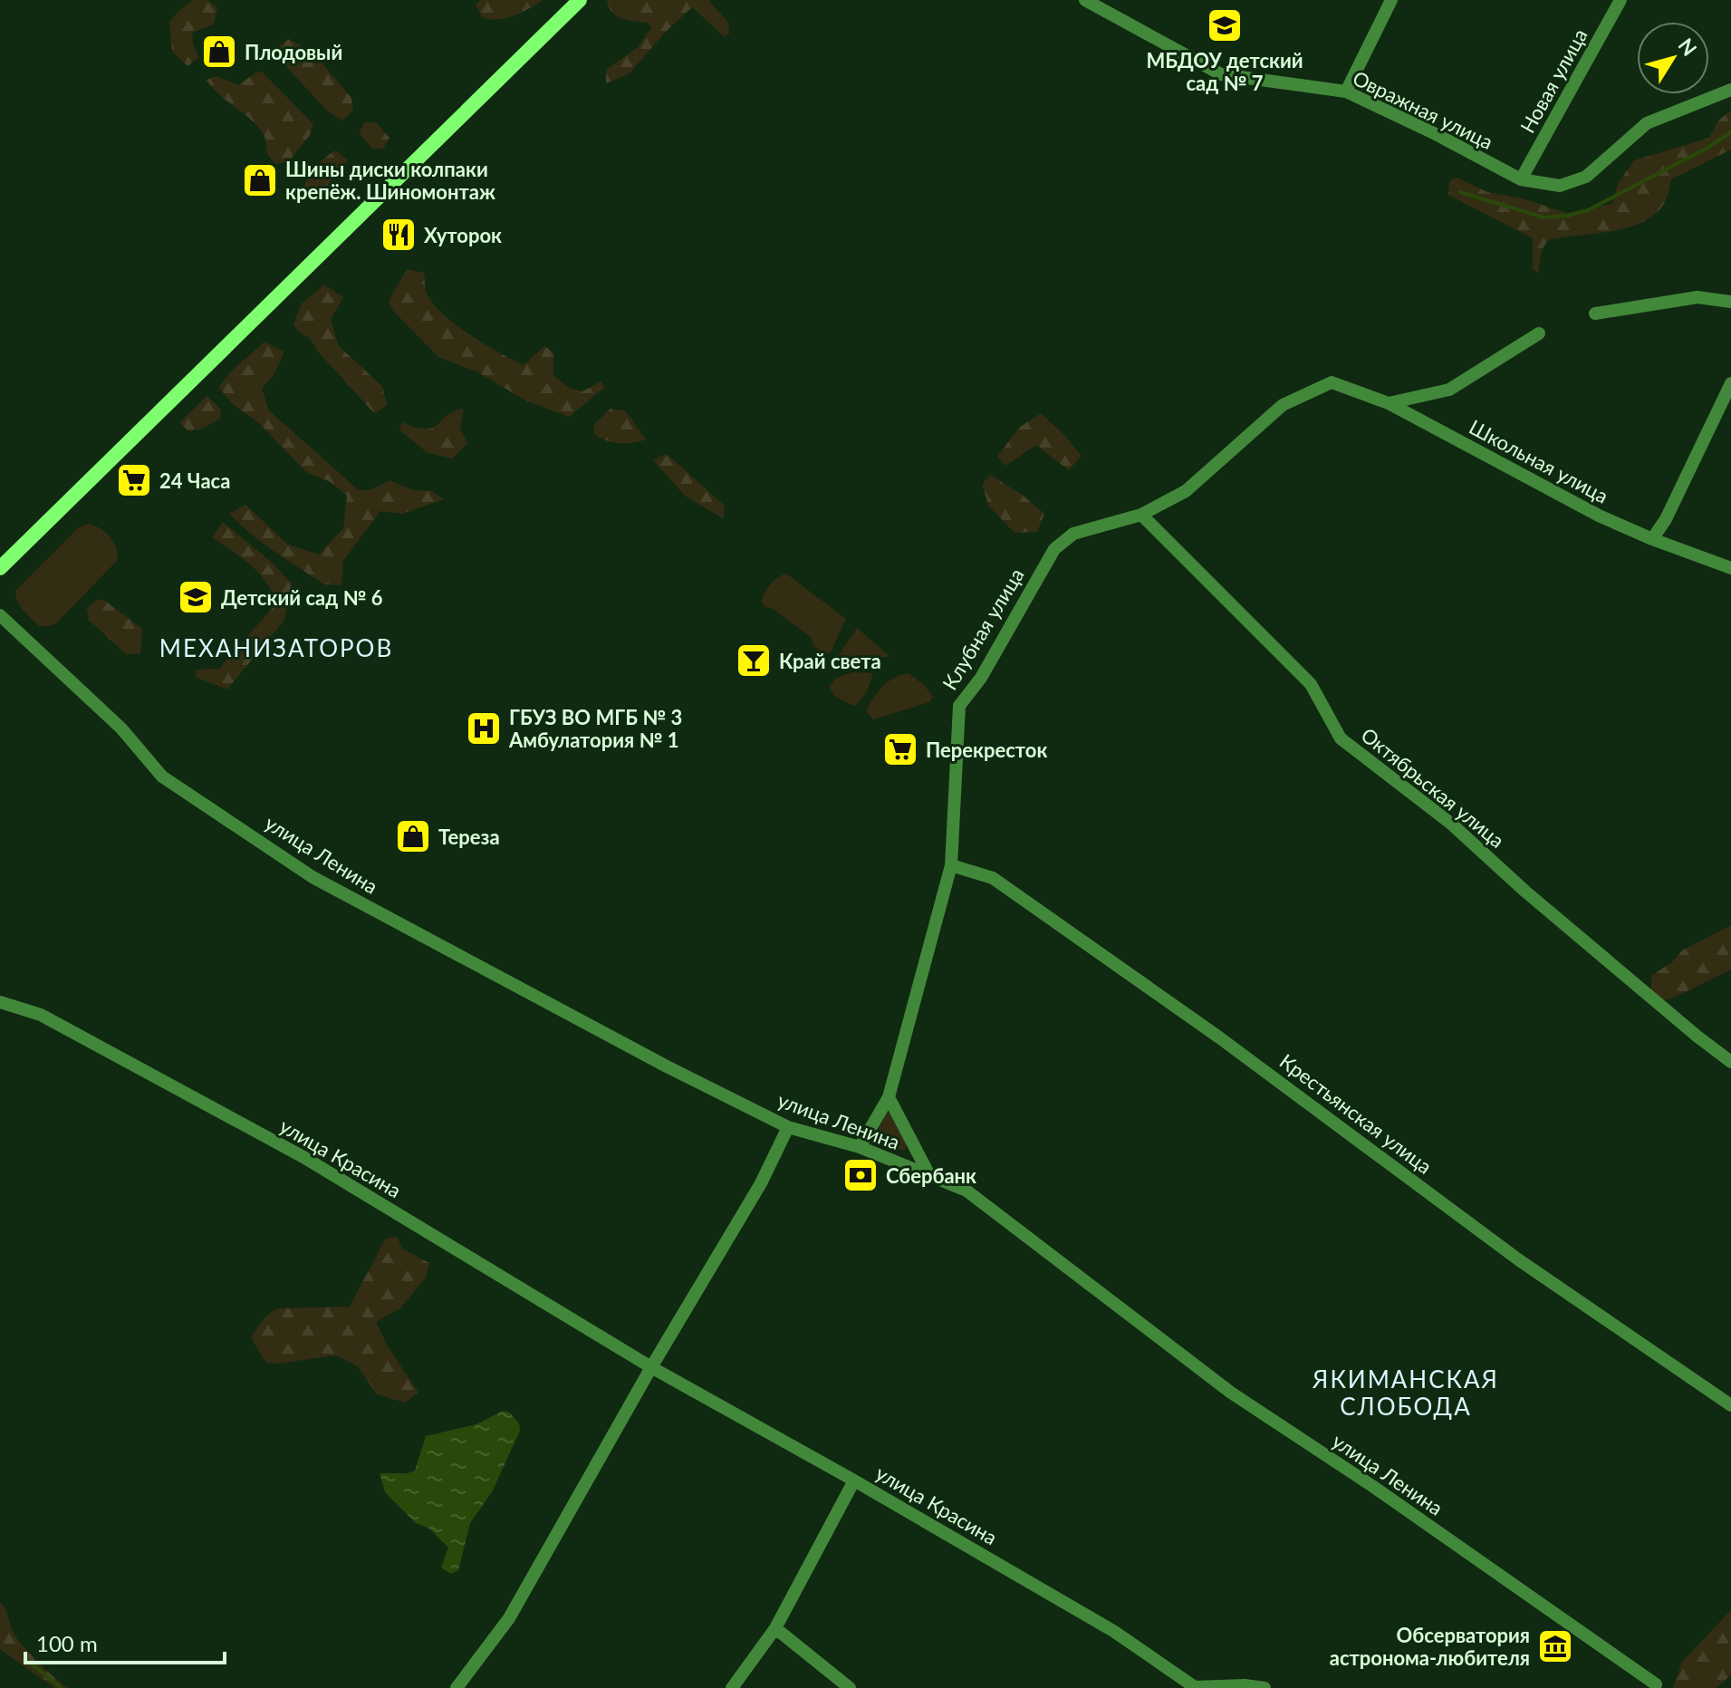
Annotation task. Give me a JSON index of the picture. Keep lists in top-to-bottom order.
{
  "streets": {
    "street": [
      "Новая улица",
      "Овражная улица",
      "Школьная улица",
      "Клубная улица",
      "Октябрьская улица",
      "улица Ленина",
      "Крестьянская улица",
      "улица Красина"
    ]
  },
  "crossings": [
    ["Новая улица", "Овражная улица"],
    ["Школьная улица", "Клубная улица"],
    ["Клубная улица", "Октябрьская улица"],
    ["Клубная улица", "улица Ленина"],
    ["Клубная улица", "Крестьянская улица"]
  ],
  "districts": ["МЕХАНИЗАТОРОВ", "ЯКИМАНСКАЯ СЛОБОДА"],
  "places": {
    "school or university": ["МБДОУ детский сад № 7", "Детский сад № 6"],
    "shop": ["Плодовый", "Шины диски колпаки крепёж. Шиномонтаж", "Тереза"],
    "restaurant": ["Хуторок"],
    "supermarket": ["24 Часа", "Перекресток"],
    "bar": ["Край света"],
    "hospital": ["ГБУЗ ВО МГБ № 3 Амбулатория № 1"],
    "bank": ["Сбербанк"],
    "museum": ["Обсерватория астронома-любителя"]
  },
  "scale_bar": "100 m",
  "north": "top right"
}
